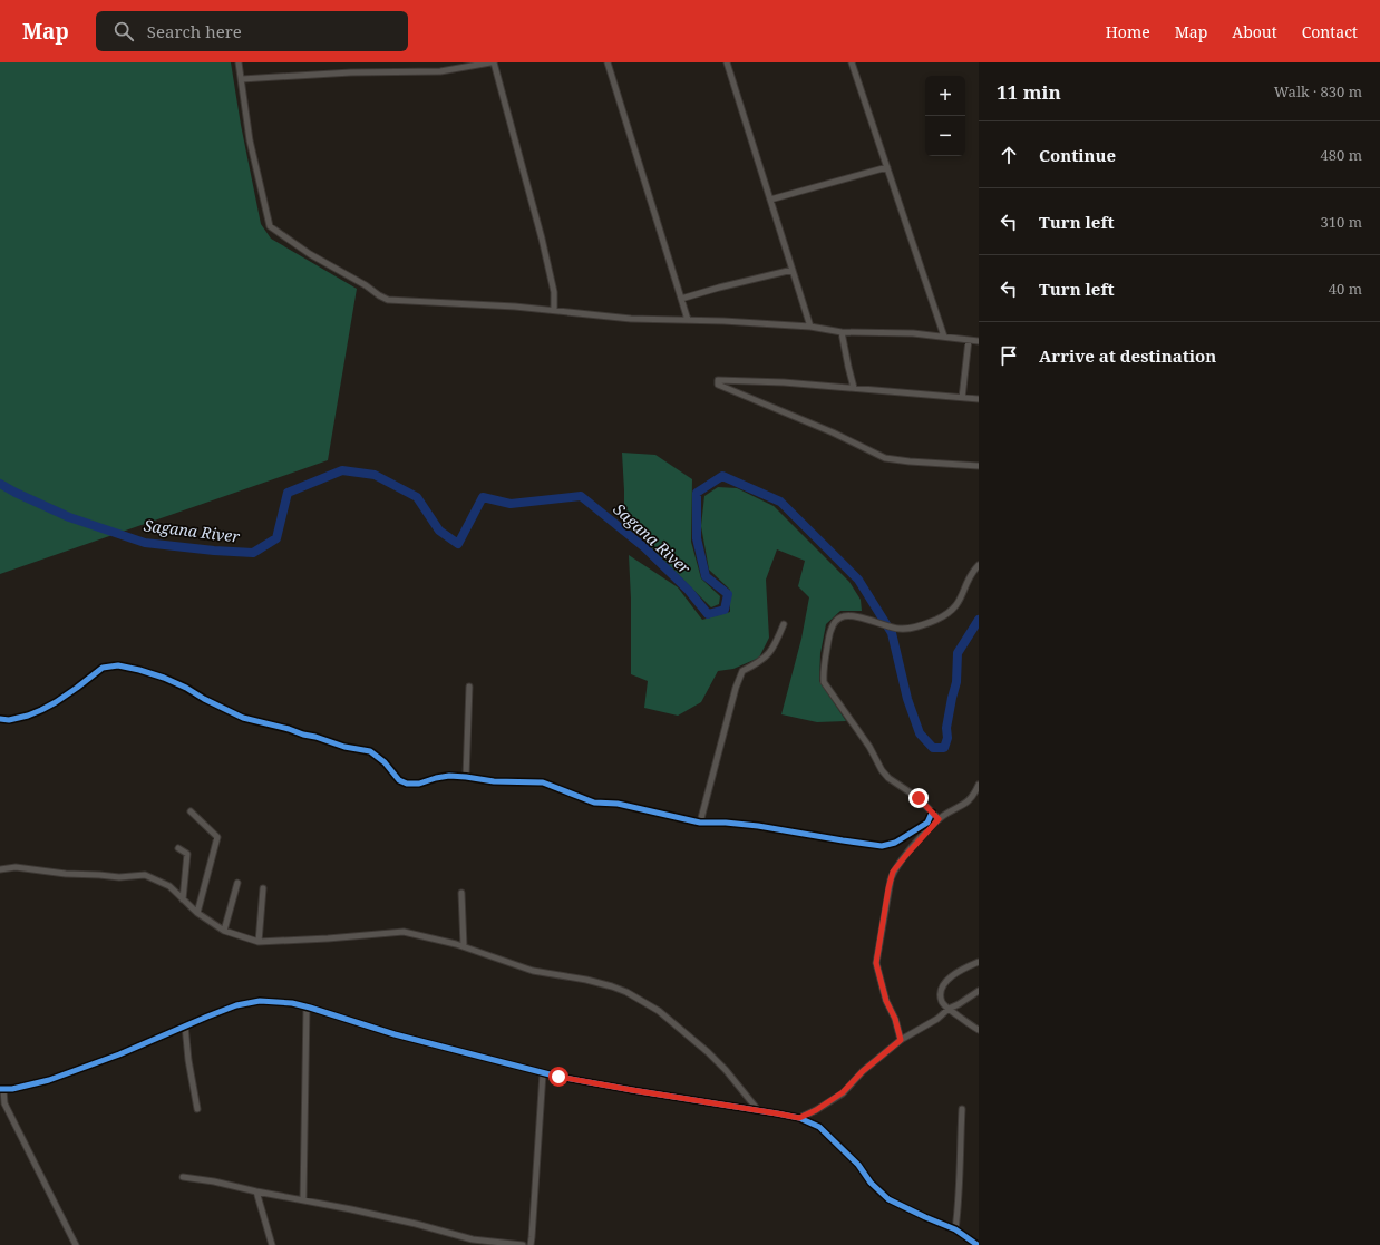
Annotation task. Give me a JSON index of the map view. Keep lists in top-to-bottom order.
{
  "water": ["Sagana River"],
  "page": {
    "header": "Map",
    "search": "Search here",
    "nav": [
      "Home",
      "Map",
      "About",
      "Contact"
    ],
    "heading": ["11 min", "Walk · 830 m"],
    "map_buttons": ["+", "−"],
    "list": [
      ["Continue", "480 m"],
      ["Turn left", "310 m"],
      ["Turn left", "40 m"],
      "Arrive at destination"
    ]
  }
}
